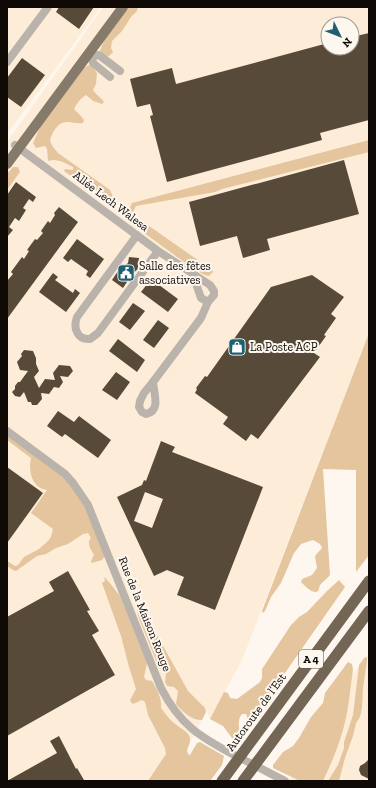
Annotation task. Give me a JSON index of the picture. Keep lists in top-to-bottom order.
{
  "streets": {
    "highway": ["A 4", "Autoroute de l’Est"],
    "street": ["Allée Lech Walesa", "Rue de la Maison Rouge"]
  },
  "places": {
    "public building": ["Salle des fêtes associatives"],
    "shop": ["La Poste ACP"]
  },
  "north": "bottom right"
}
